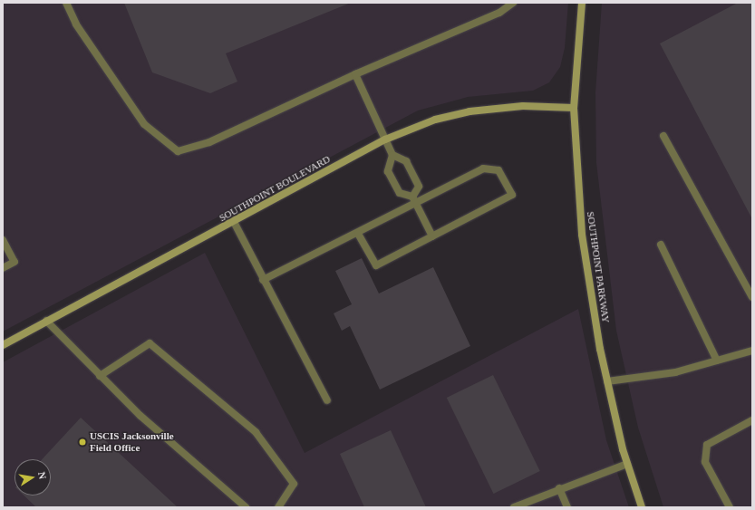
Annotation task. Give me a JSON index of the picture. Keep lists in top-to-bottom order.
{
  "streets": {
    "street": ["SOUTHPOINT BOULEVARD", "SOUTHPOINT PARKWAY"]
  },
  "crossings": [
    ["SOUTHPOINT BOULEVARD", "SOUTHPOINT PARKWAY"]
  ],
  "places": ["USCIS Jacksonville Field Office"],
  "north": "right"
}
